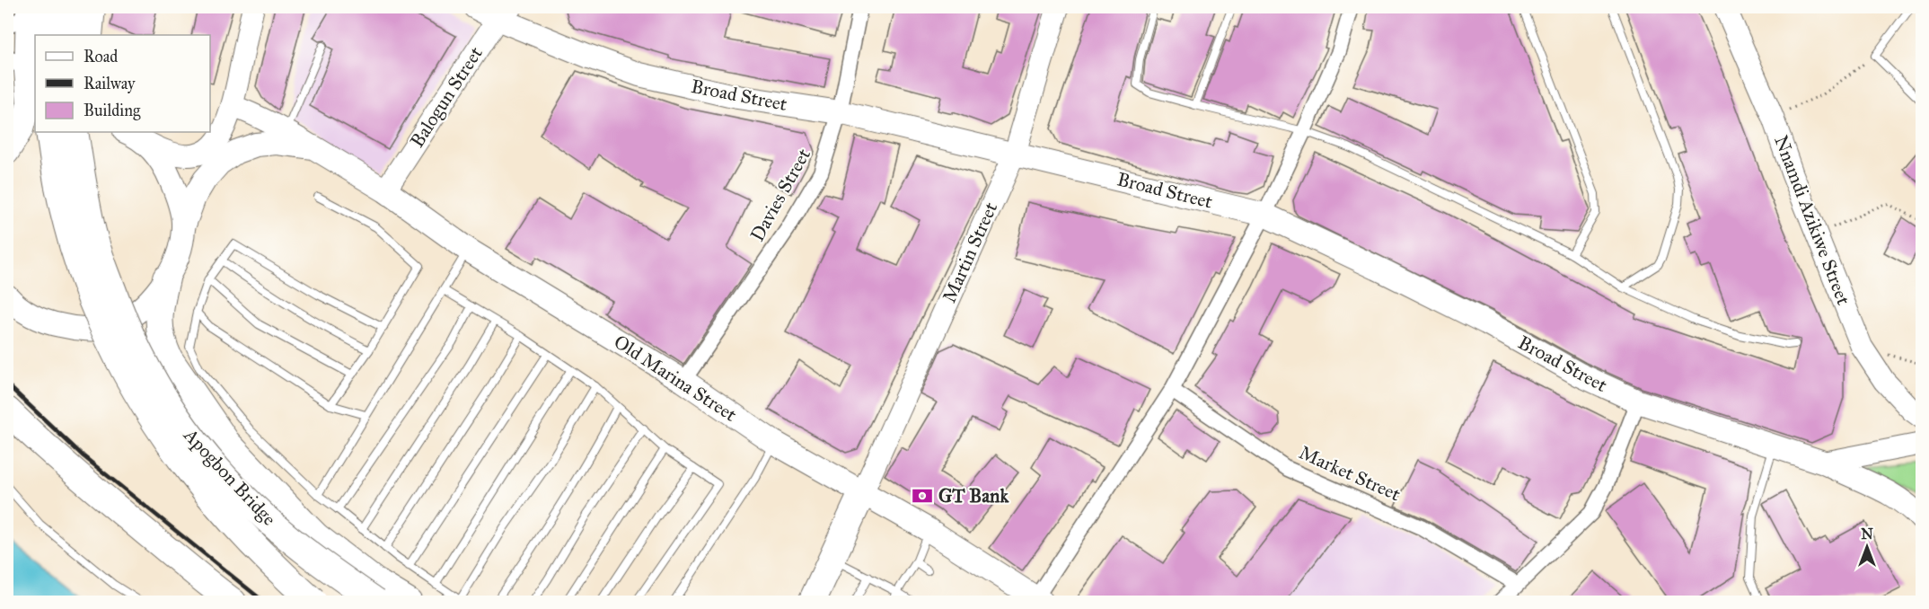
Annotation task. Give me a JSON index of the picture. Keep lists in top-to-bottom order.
{
  "streets": {
    "highway": ["Apogbon Bridge"],
    "main road": [
      "Broad Street",
      "Balogun Street",
      "Nnamdi Azikiwe Street",
      "Martin Street",
      "Old Marina Street"
    ],
    "street": ["Davies Street", "Market Street"]
  },
  "crossings": [
    ["Broad Street", "Balogun Street"],
    ["Broad Street", "Davies Street"],
    ["Broad Street", "Martin Street"],
    ["Balogun Street", "Old Marina Street"],
    ["Davies Street", "Old Marina Street"],
    ["Martin Street", "Old Marina Street"]
  ],
  "places": {
    "bank": ["GT Bank"]
  },
  "legend": ["Road", "Railway", "Building"],
  "north": "top"
}
